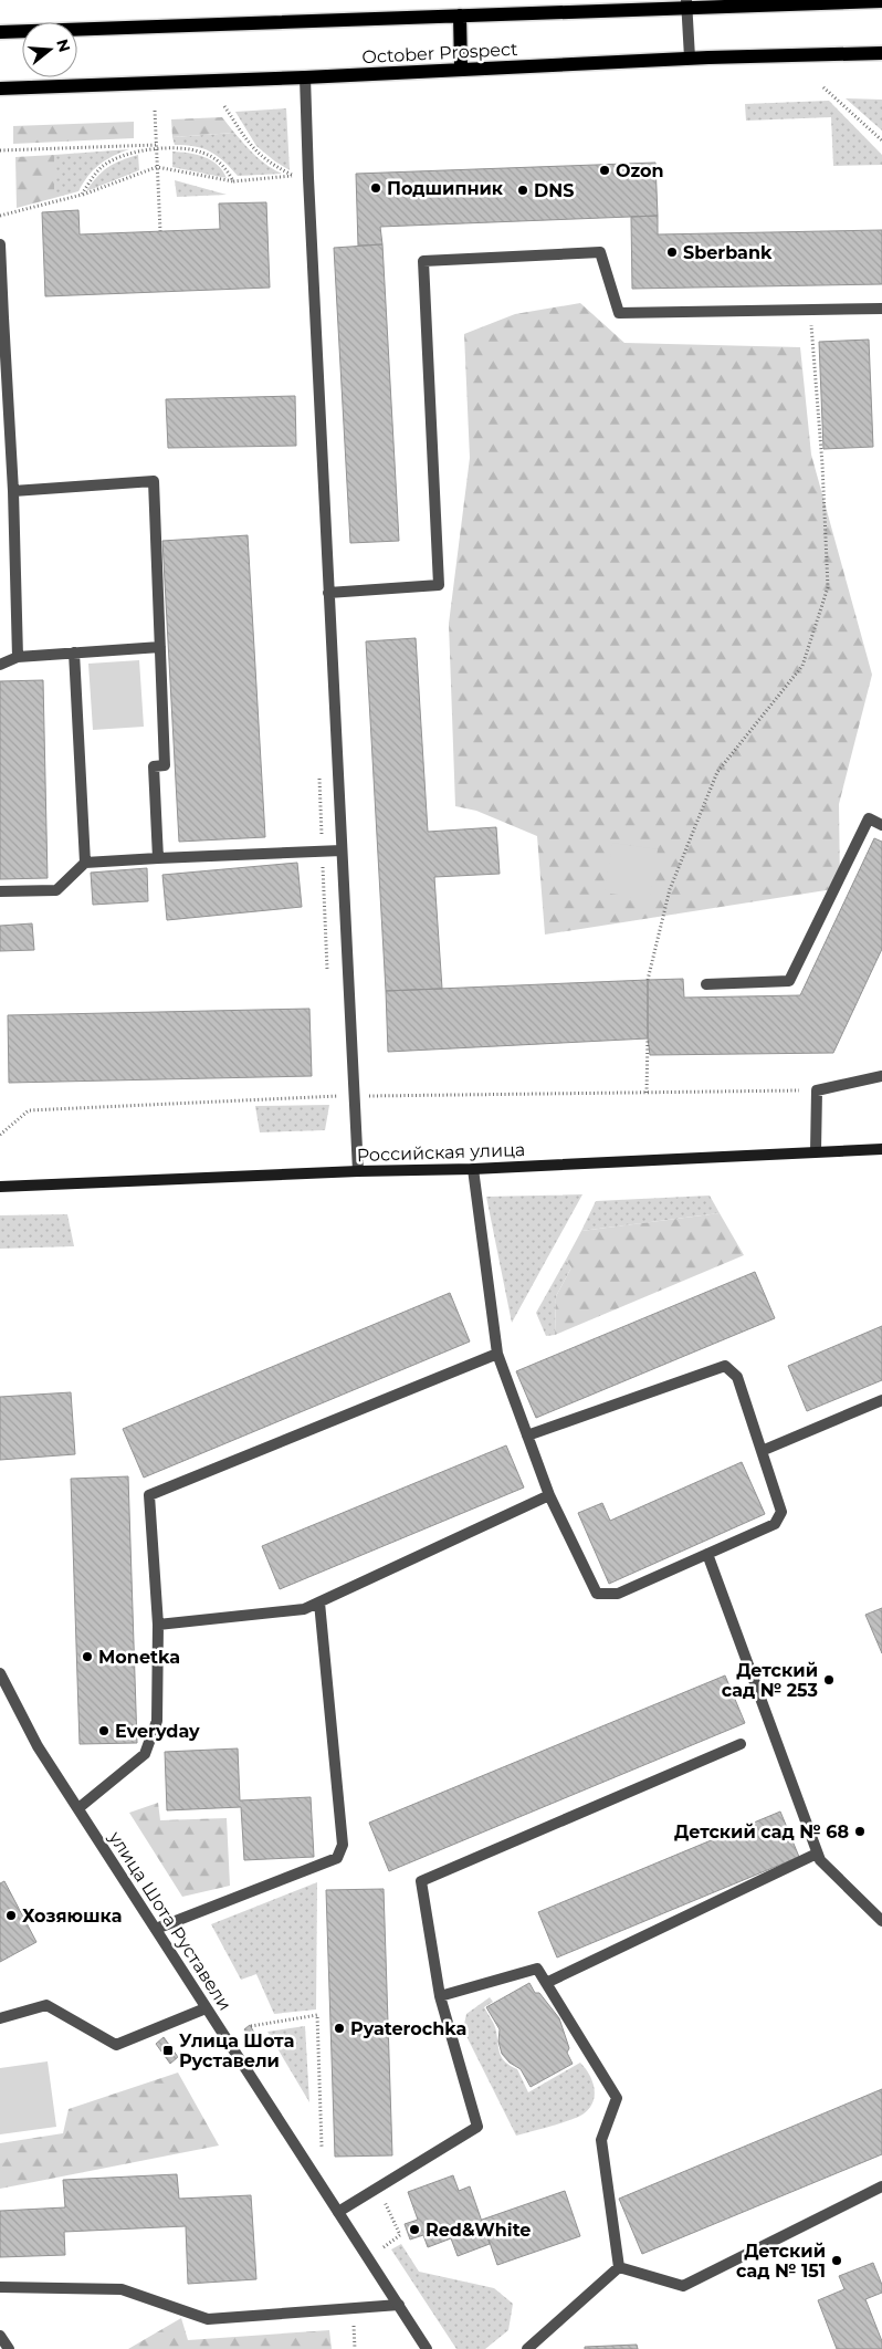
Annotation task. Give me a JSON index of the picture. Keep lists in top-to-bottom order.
{
  "streets": {
    "main road": ["October Prospect", "Российская улица"],
    "street": ["улица Шота Руставели"]
  },
  "places": {
    "other": [
      "Ozon",
      "Подшипник",
      "DNS",
      "Sberbank",
      "Monetka",
      "Детский сад № 253",
      "Everyday",
      "Детский сад № 68",
      "Хозяюшка",
      "Pyaterochka",
      "Red&White",
      "Детский сад № 151"
    ],
    "transit": ["Улица Шота Руставели"]
  },
  "north": "right"
}
